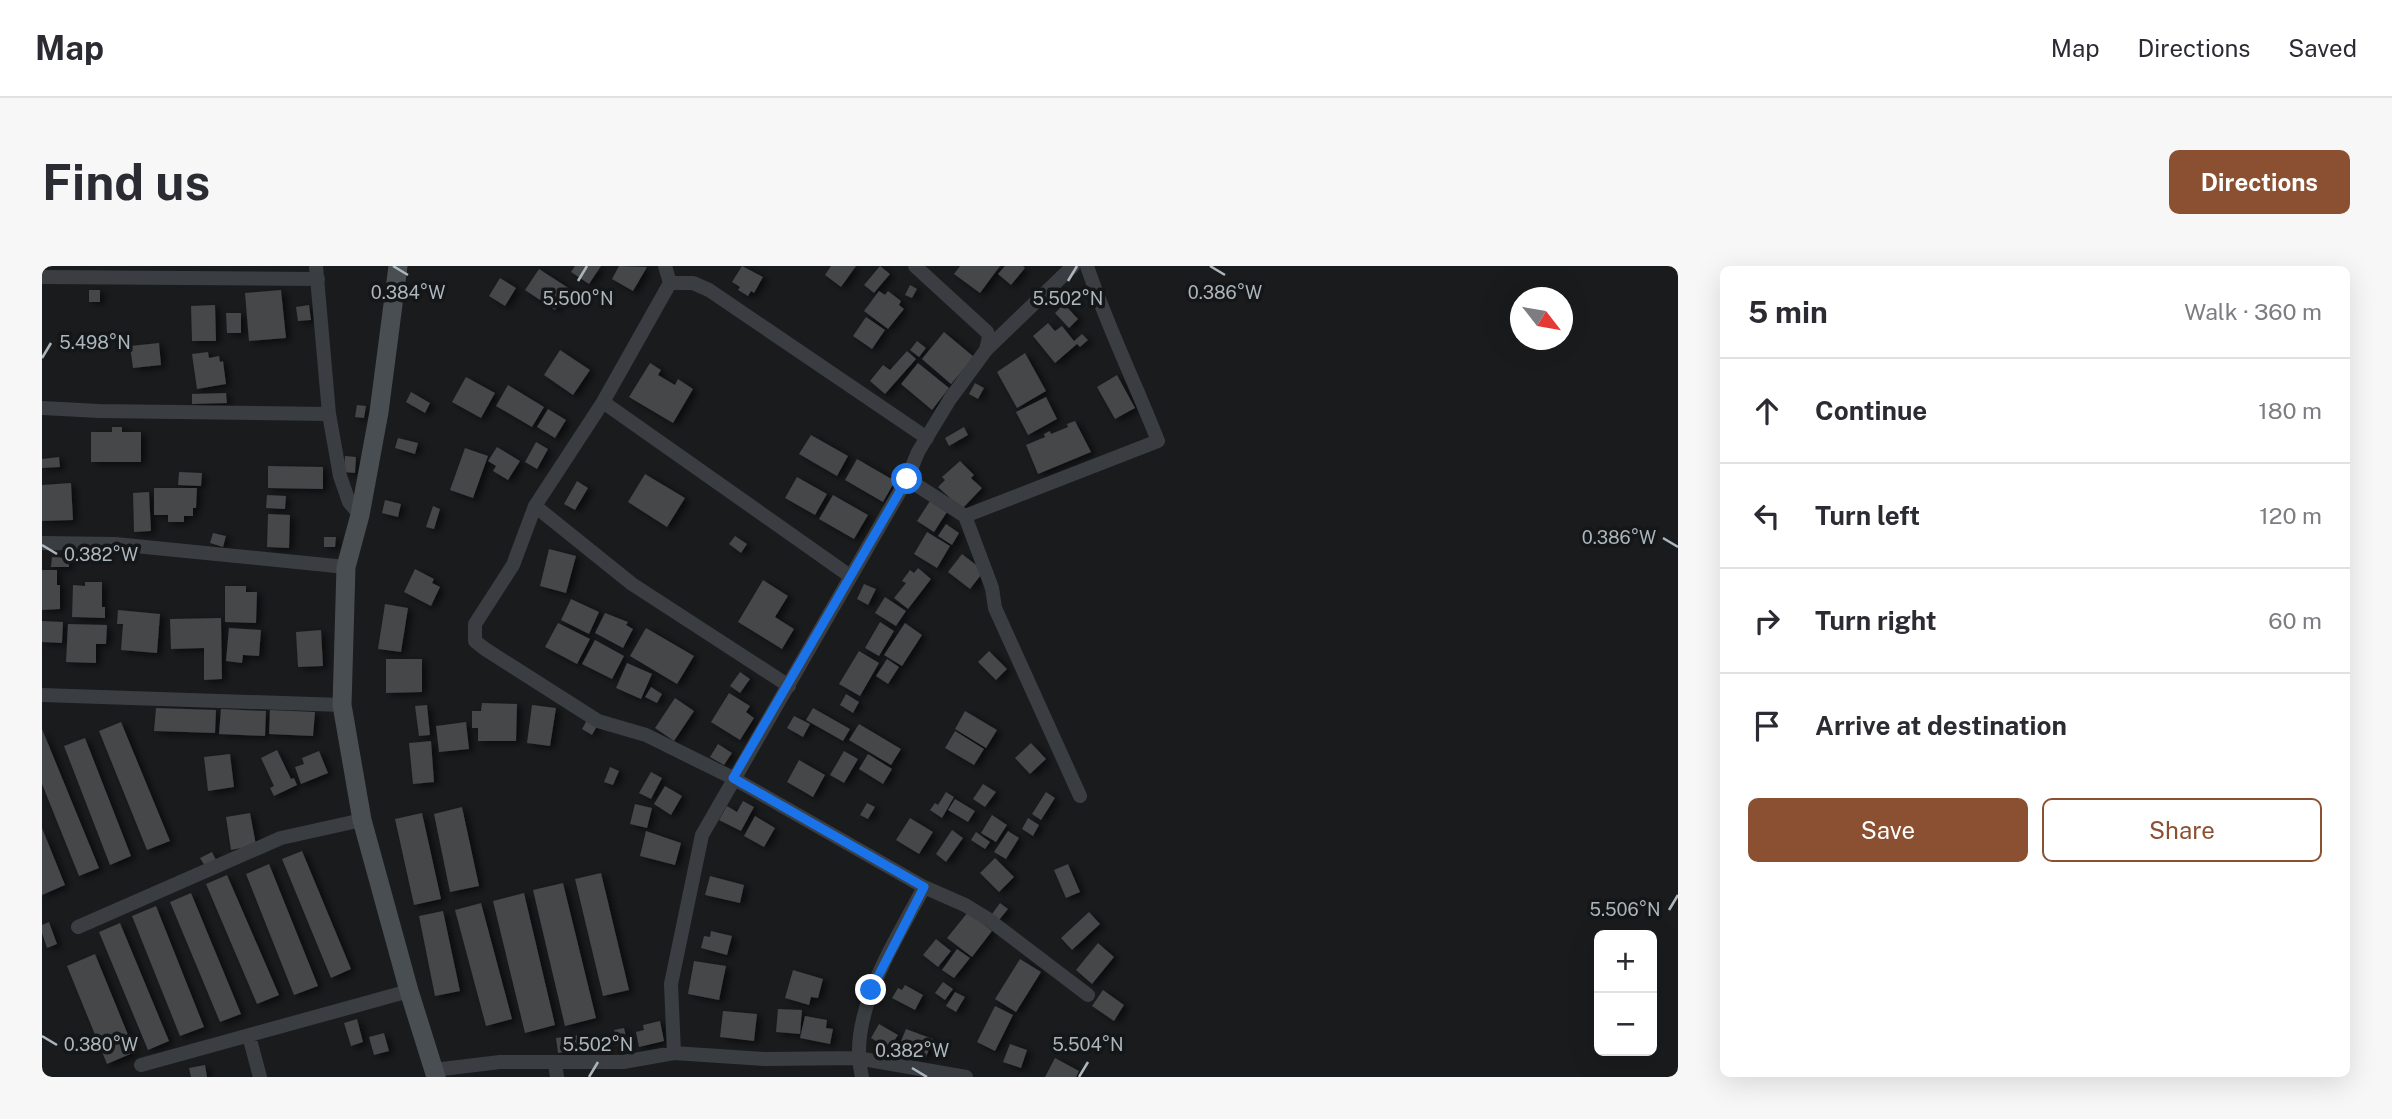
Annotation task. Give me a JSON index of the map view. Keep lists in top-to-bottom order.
{
  "north": "bottom right",
  "page": {
    "header": "Map",
    "nav": ["Map", "Directions", "Saved"],
    "buttons": [
      "Directions",
      ["Save", "Share"]
    ],
    "title": "Find us",
    "heading": ["5 min", "Walk · 360 m"],
    "list": [
      ["Continue", "180 m"],
      ["Turn left", "120 m"],
      ["Turn right", "60 m"],
      "Arrive at destination"
    ],
    "map_buttons": ["+", "−"]
  },
  "coordinates": [
    "0.384°W",
    "0.386°W",
    "5.500°N",
    "5.502°N",
    "5.498°N",
    "0.382°W",
    "5.506°N",
    "5.504°N",
    "0.380°W"
  ]
}
